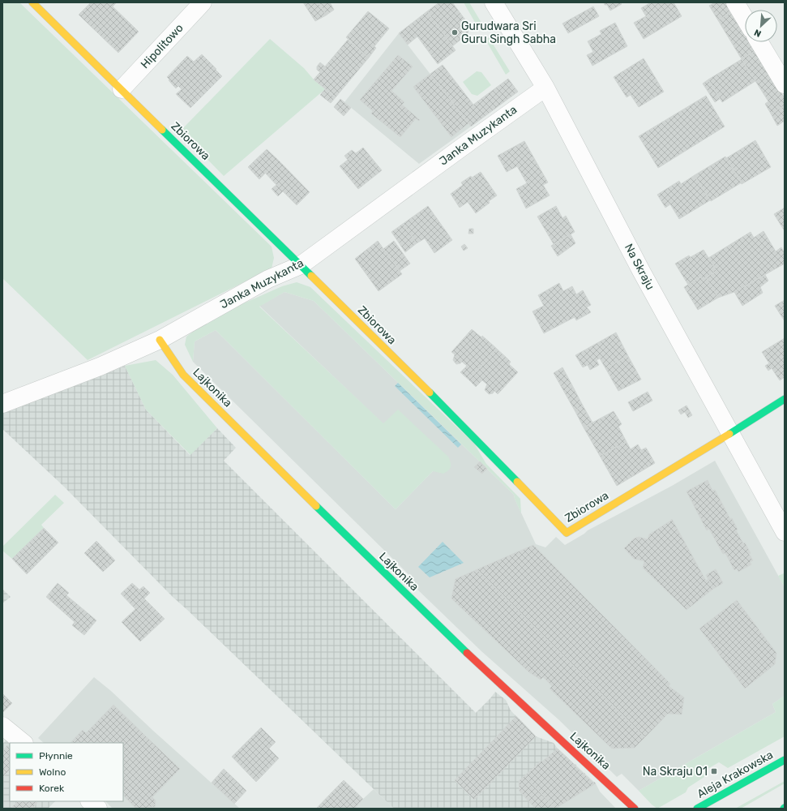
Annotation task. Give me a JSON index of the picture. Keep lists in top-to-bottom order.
{
  "streets": {
    "street": [
      "Hipolitowo",
      "Janka Muzykanta",
      "Zbiorowa",
      "Na Skraju",
      "Lajkonika",
      "Aleja Krakowska"
    ]
  },
  "crossings": [
    ["Hipolitowo", "Zbiorowa"],
    ["Janka Muzykanta", "Zbiorowa"],
    ["Janka Muzykanta", "Na Skraju"],
    ["Janka Muzykanta", "Lajkonika"],
    ["Zbiorowa", "Na Skraju"]
  ],
  "places": {
    "other": ["Gurudwara Sri Guru Singh Sabha"],
    "transit": ["Na Skraju 01"]
  },
  "legend": ["Płynnie", "Wolno", "Korek"],
  "north": "bottom left"
}
